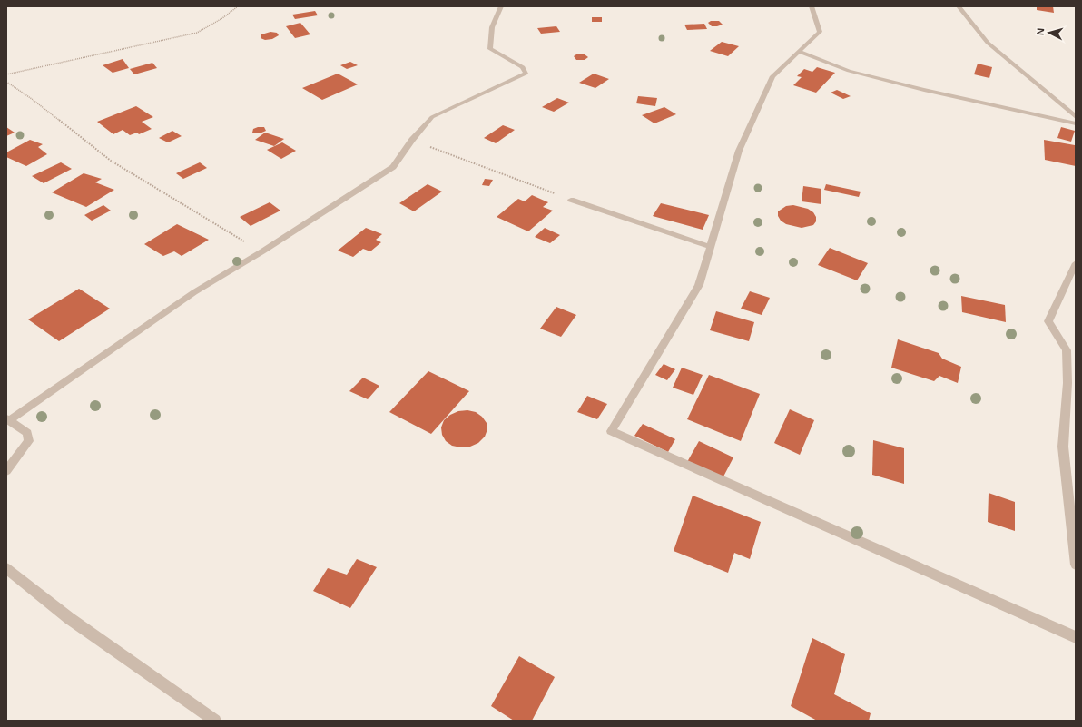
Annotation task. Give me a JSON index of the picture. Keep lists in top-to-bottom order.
{
  "north": "left"
}
